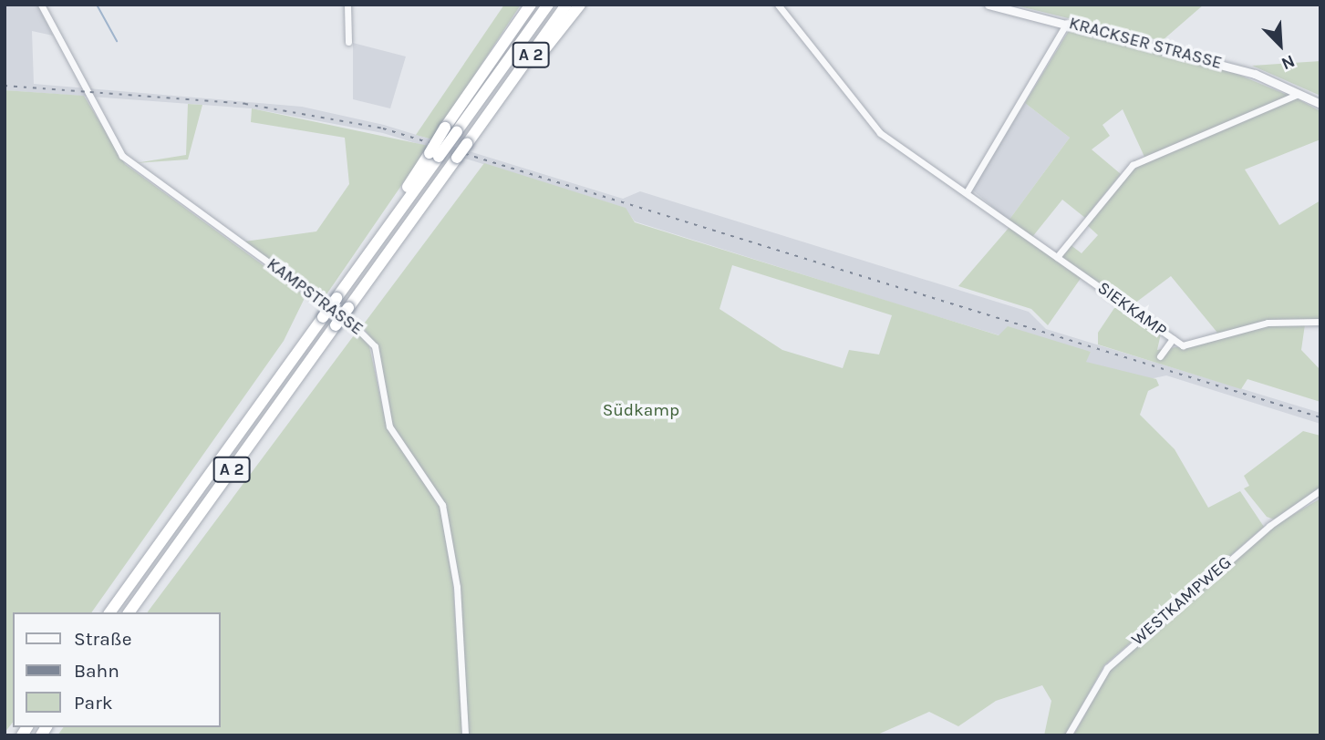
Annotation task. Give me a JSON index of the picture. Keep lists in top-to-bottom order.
{
  "streets": {
    "highway": ["A 2"],
    "street": [
      "KRACKSER STRASSE",
      "KAMPSTRASSE",
      "SIEKKAMP",
      "WESTKAMPWEG"
    ]
  },
  "parks": ["Südkamp"],
  "legend": ["Straße", "Bahn", "Park"],
  "north": "bottom right"
}
